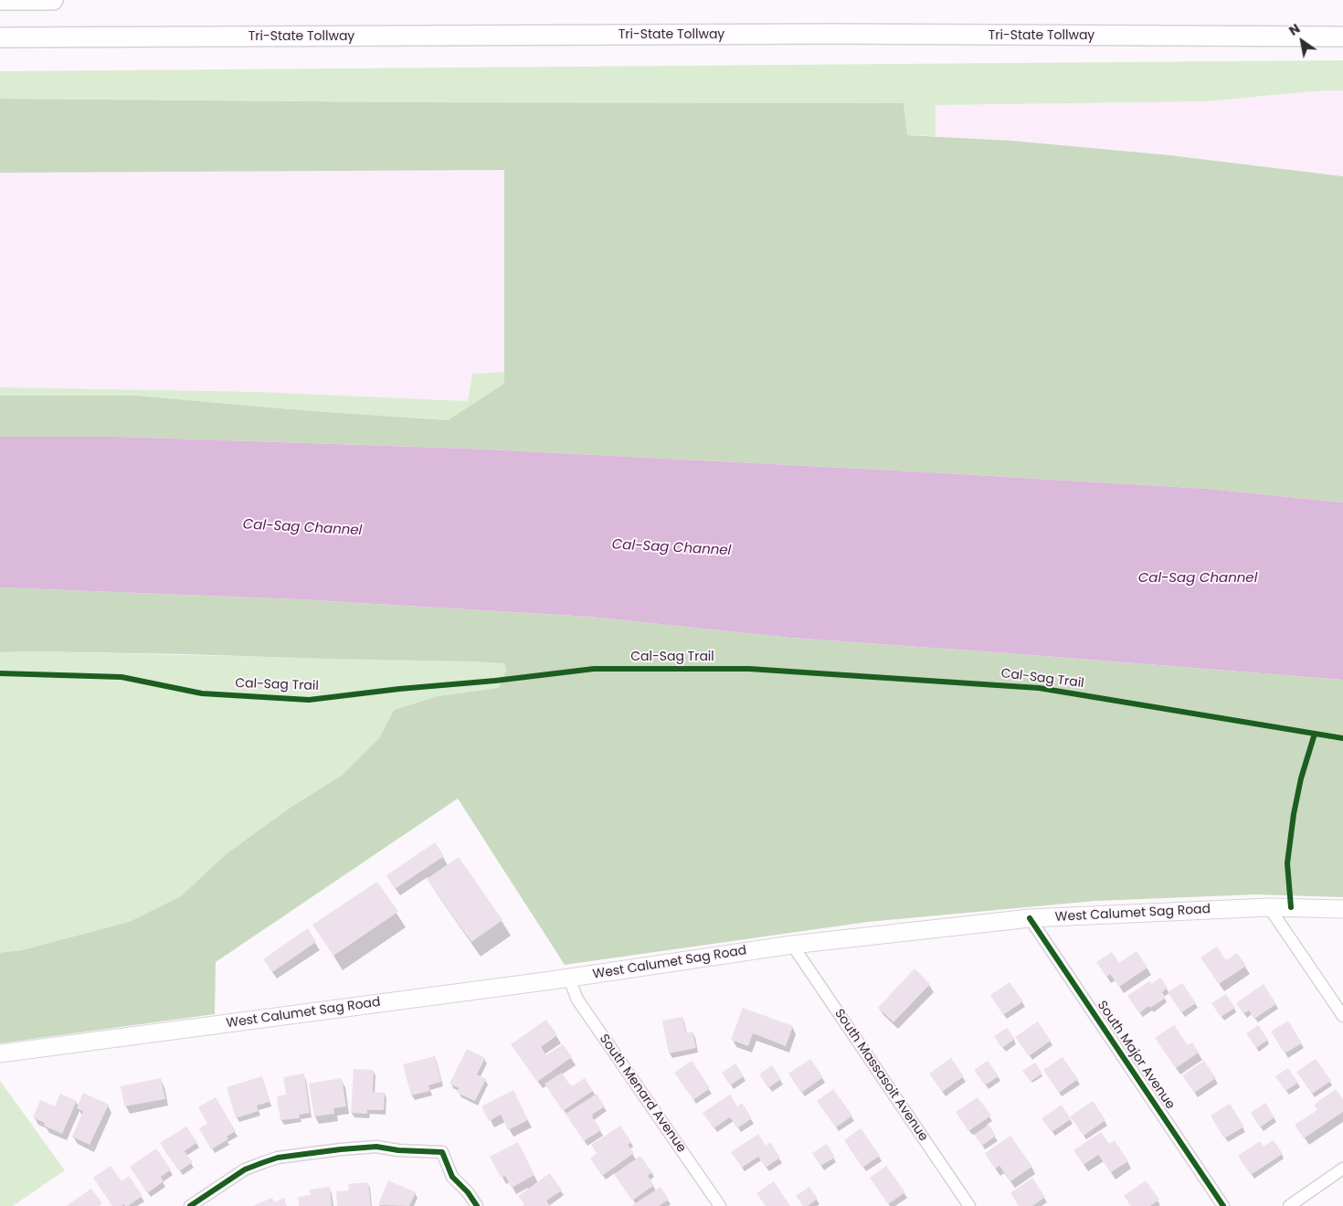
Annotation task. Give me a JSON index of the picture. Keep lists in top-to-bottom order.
{
  "streets": {
    "highway": ["Tri-State Tollway"],
    "main road": ["West Calumet Sag Road"],
    "street": ["South Major Avenue", "South Massasoit Avenue", "South Menard Avenue"],
    "cycle path": ["Cal-Sag Trail"]
  },
  "crossings": [
    ["West Calumet Sag Road", "South Major Avenue"],
    ["West Calumet Sag Road", "South Massasoit Avenue"],
    ["West Calumet Sag Road", "South Menard Avenue"]
  ],
  "water": ["Cal-Sag Channel"],
  "north": "top left"
}
